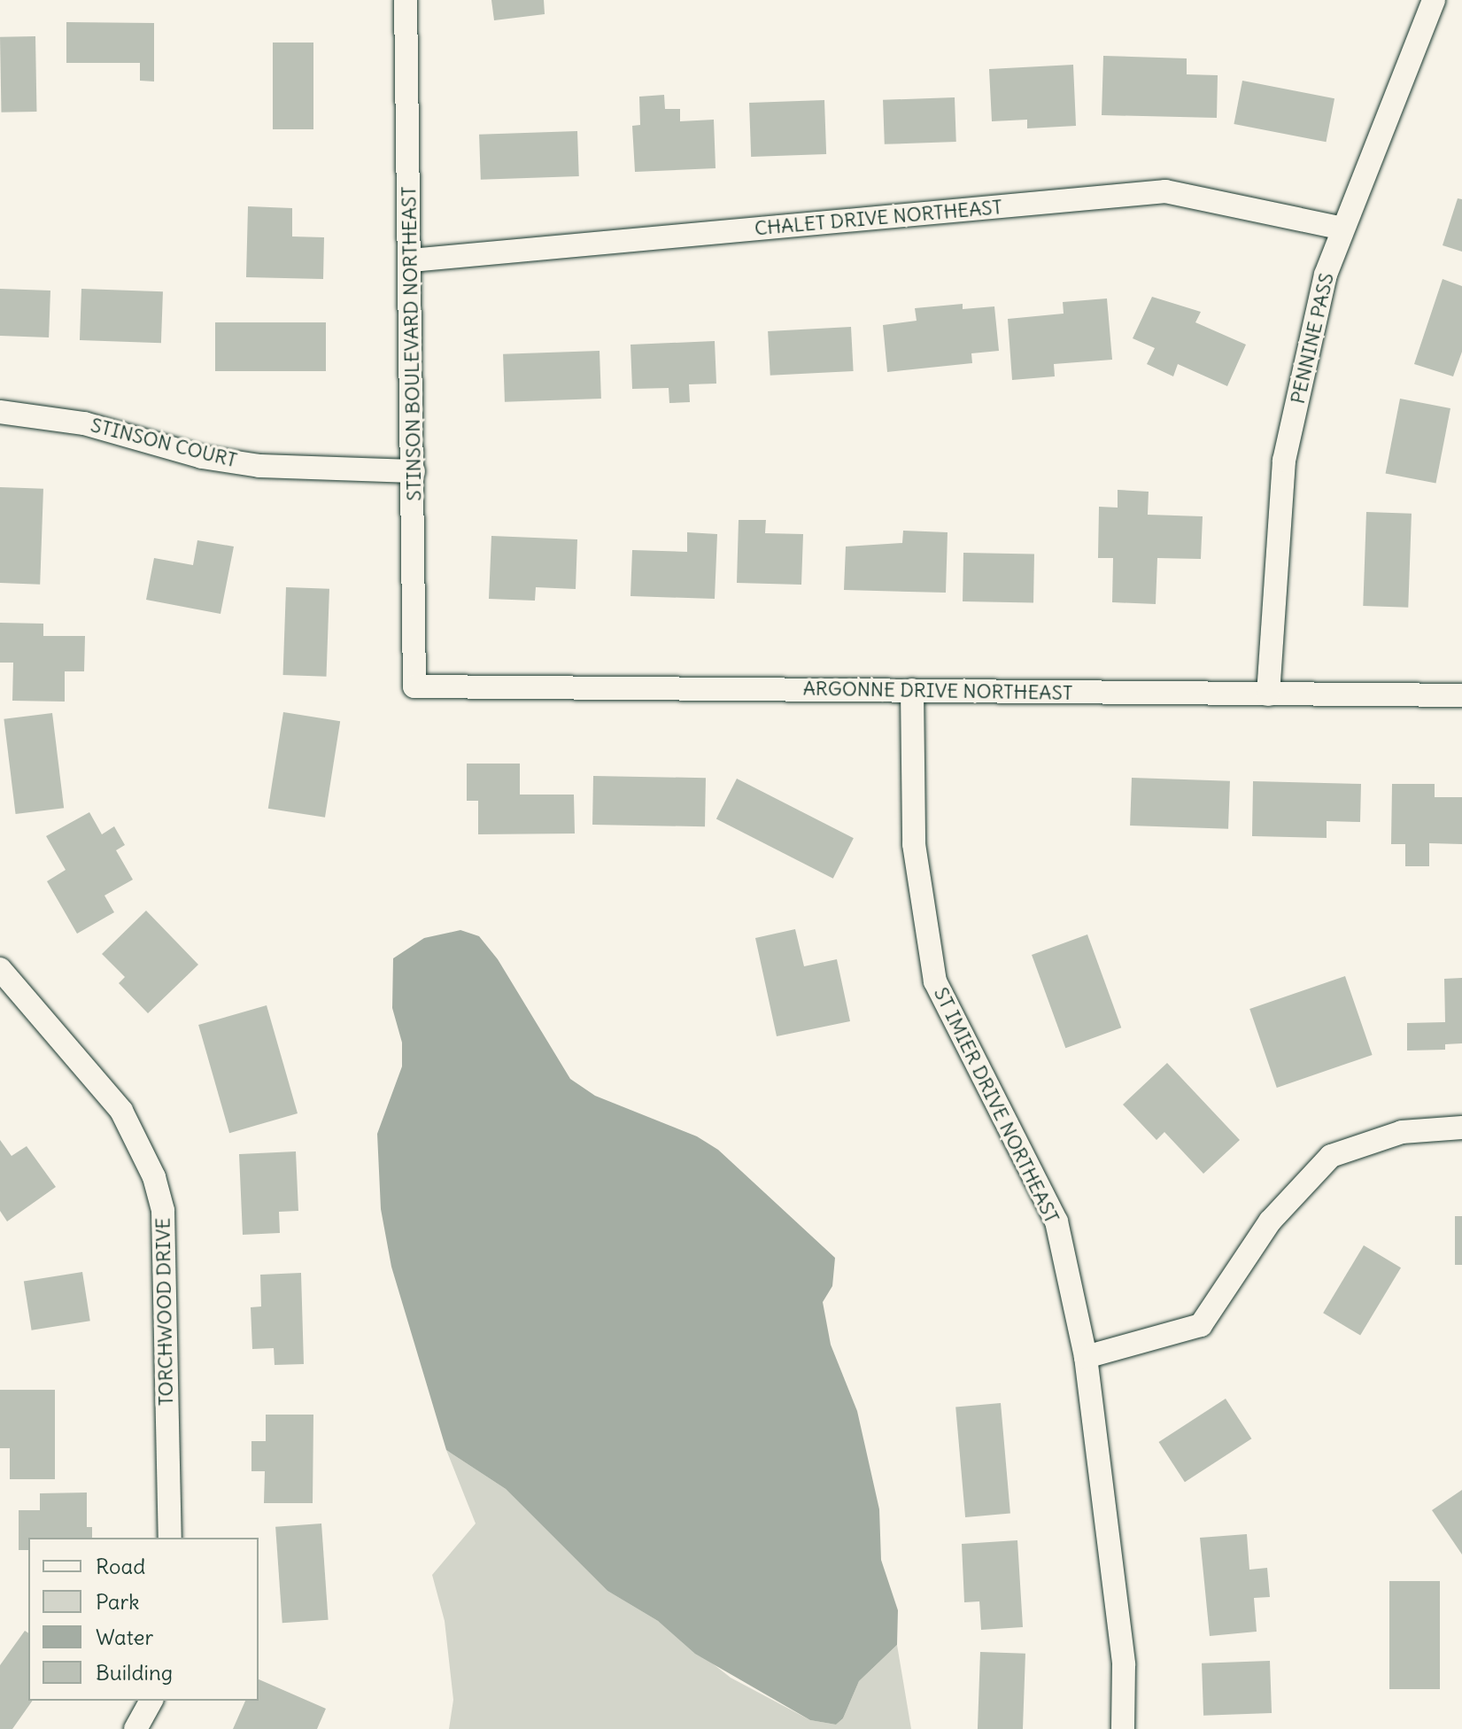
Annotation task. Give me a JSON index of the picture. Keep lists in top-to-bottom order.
{
  "streets": {
    "street": [
      "CHALET DRIVE NORTHEAST",
      "PENNINE PASS",
      "STINSON BOULEVARD NORTHEAST",
      "STINSON COURT",
      "ARGONNE DRIVE NORTHEAST",
      "ST IMIER DRIVE NORTHEAST",
      "TORCHWOOD DRIVE"
    ]
  },
  "crossings": [
    ["CHALET DRIVE NORTHEAST", "PENNINE PASS"],
    ["CHALET DRIVE NORTHEAST", "STINSON BOULEVARD NORTHEAST"],
    ["PENNINE PASS", "ARGONNE DRIVE NORTHEAST"],
    ["STINSON BOULEVARD NORTHEAST", "STINSON COURT"],
    ["STINSON BOULEVARD NORTHEAST", "ARGONNE DRIVE NORTHEAST"],
    ["ARGONNE DRIVE NORTHEAST", "ST IMIER DRIVE NORTHEAST"]
  ],
  "legend": [
    "Road",
    "Park",
    "Water",
    "Building"
  ]
}
